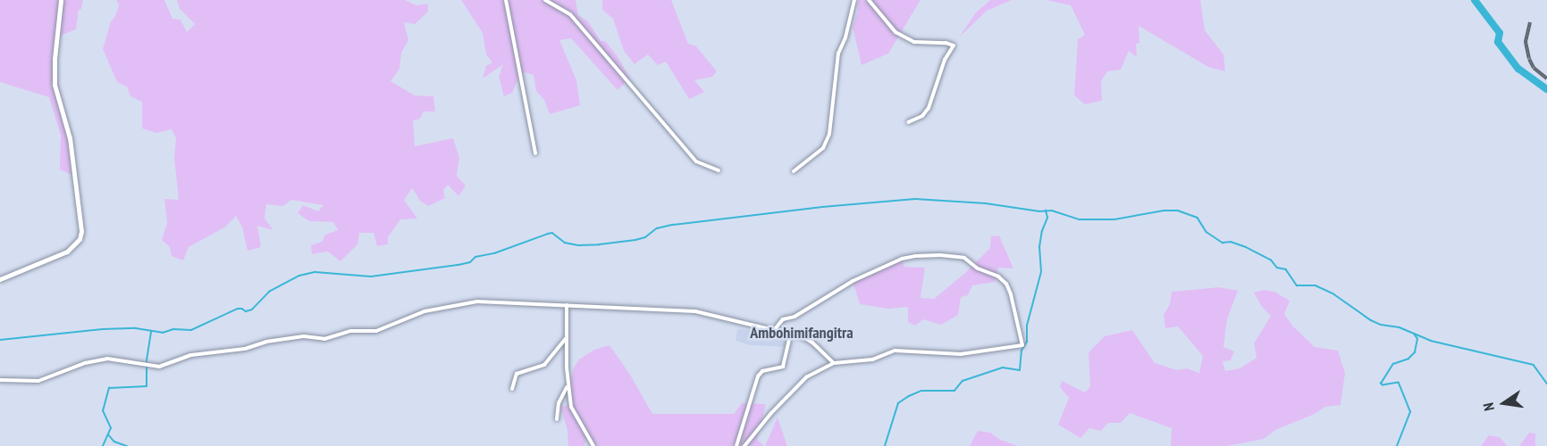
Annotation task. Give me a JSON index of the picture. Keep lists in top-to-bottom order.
{
  "districts": ["Ambohimifangitra"],
  "north": "left"
}
